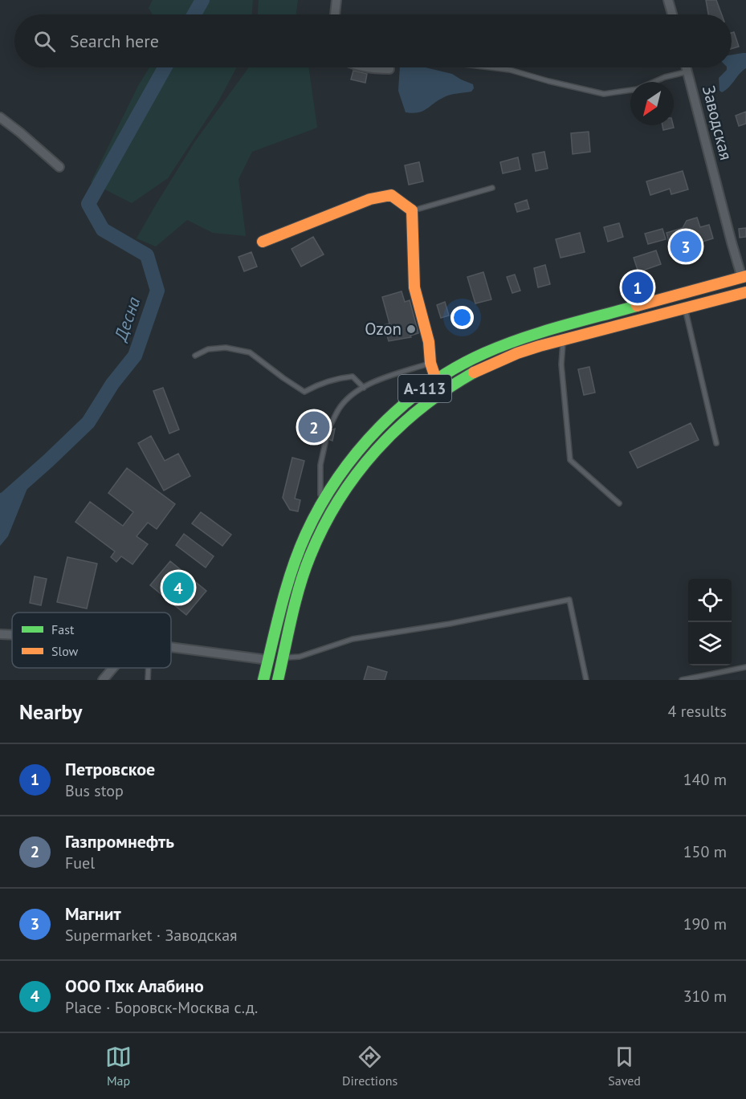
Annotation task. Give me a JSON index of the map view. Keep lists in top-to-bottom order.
{
  "streets": {
    "main road": ["А-113"],
    "street": ["Заводская"]
  },
  "crossings": [
    ["Заводская", "А-113"]
  ],
  "water": ["Десна"],
  "places": ["Ozon"],
  "legend": ["Fast", "Slow"],
  "north": "bottom left",
  "page": {
    "search": "Search here",
    "pins": [
      "3",
      "1",
      "2",
      "4"
    ],
    "heading": ["Nearby", "4 results"],
    "list": [
      {
        "mark": "1",
        "name": "Петровское",
        "note": "Bus stop",
        "value": "140 m"
      },
      {
        "mark": "2",
        "name": "Газпромнефть",
        "note": "Fuel",
        "value": "150 m"
      },
      {
        "mark": "3",
        "name": "Магнит",
        "note": "Supermarket · Заводская",
        "value": "190 m"
      },
      {
        "mark": "4",
        "name": "ООО Пхк Алабино",
        "note": "Place · Боровск-Москва с.д.",
        "value": "310 m"
      }
    ],
    "nav": ["Map", "Directions", "Saved"]
  }
}
